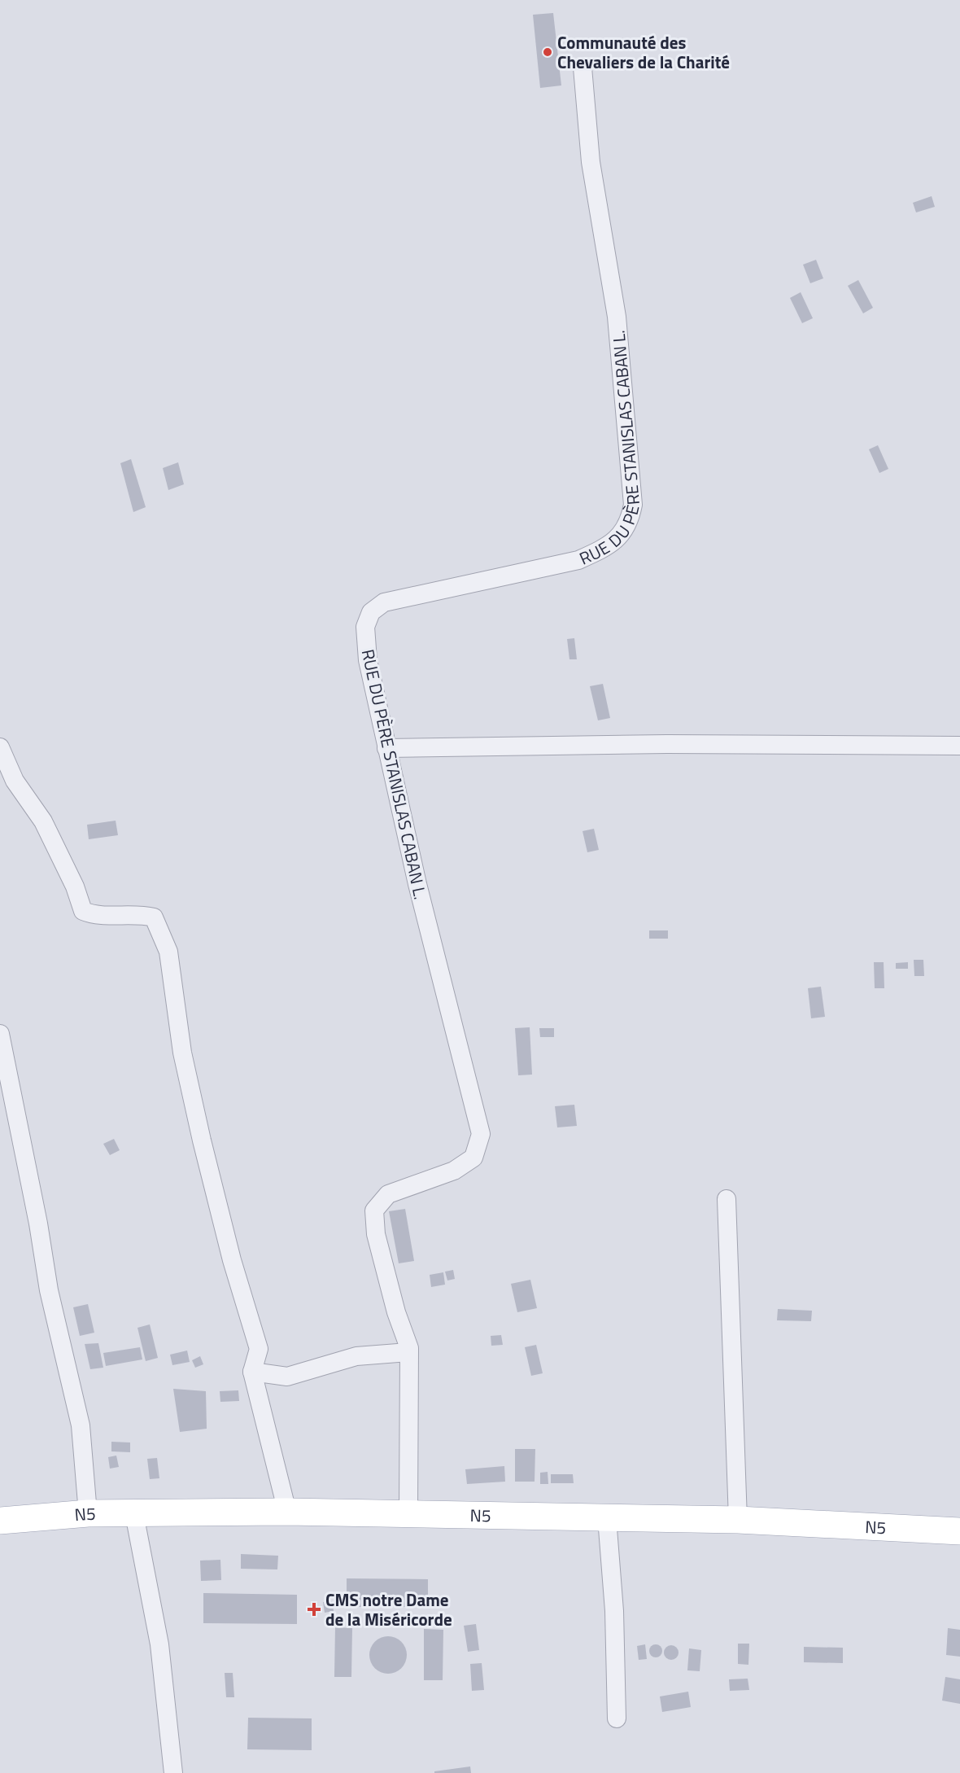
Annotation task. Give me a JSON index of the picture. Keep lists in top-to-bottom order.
{
  "streets": {
    "main road": ["N5"],
    "street": ["RUE DU PÈRE STANISLAS CABAN L."]
  },
  "crossings": [
    ["RUE DU PÈRE STANISLAS CABAN L.", "N5"]
  ],
  "places": {
    "other": ["Communauté des Chevaliers de la Charité"],
    "health": ["CMS notre Dame de la Miséricorde"]
  }
}
